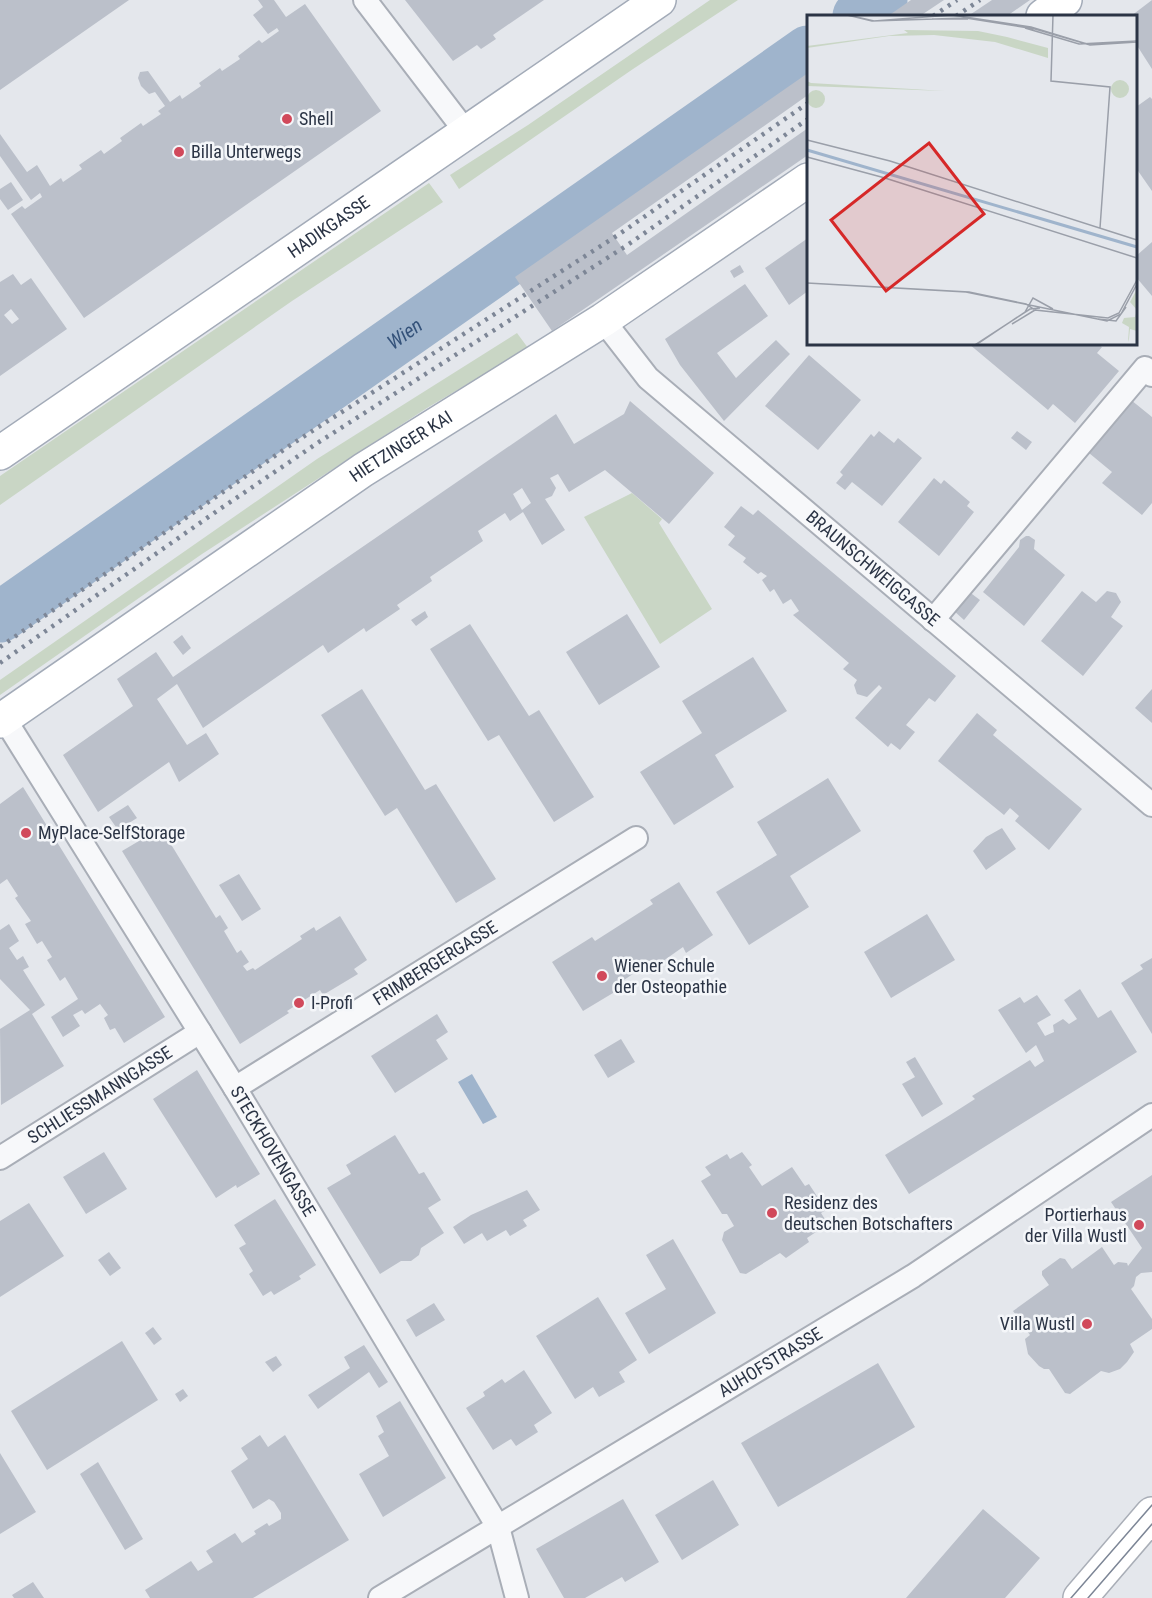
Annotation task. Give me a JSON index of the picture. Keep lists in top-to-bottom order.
{
  "streets": {
    "main road": ["HADIKGASSE", "HIETZINGER KAI"],
    "street": [
      "BRAUNSCHWEIGGASSE",
      "FRIMBERGERGASSE",
      "SCHLIESSMANNGASSE",
      "STECKHOVENGASSE",
      "AUHOFSTRASSE"
    ]
  },
  "crossings": [
    ["HIETZINGER KAI", "BRAUNSCHWEIGGASSE"],
    ["HIETZINGER KAI", "STECKHOVENGASSE"],
    ["FRIMBERGERGASSE", "STECKHOVENGASSE"],
    ["SCHLIESSMANNGASSE", "STECKHOVENGASSE"],
    ["STECKHOVENGASSE", "AUHOFSTRASSE"]
  ],
  "water": ["Wien"],
  "places": [
    "Shell",
    "Billa Unterwegs",
    "MyPlace-SelfStorage",
    "Wiener Schule der Osteopathie",
    "I-Profi",
    "Residenz des deutschen Botschafters",
    "Portierhaus der Villa Wustl",
    "Villa Wustl"
  ]
}
